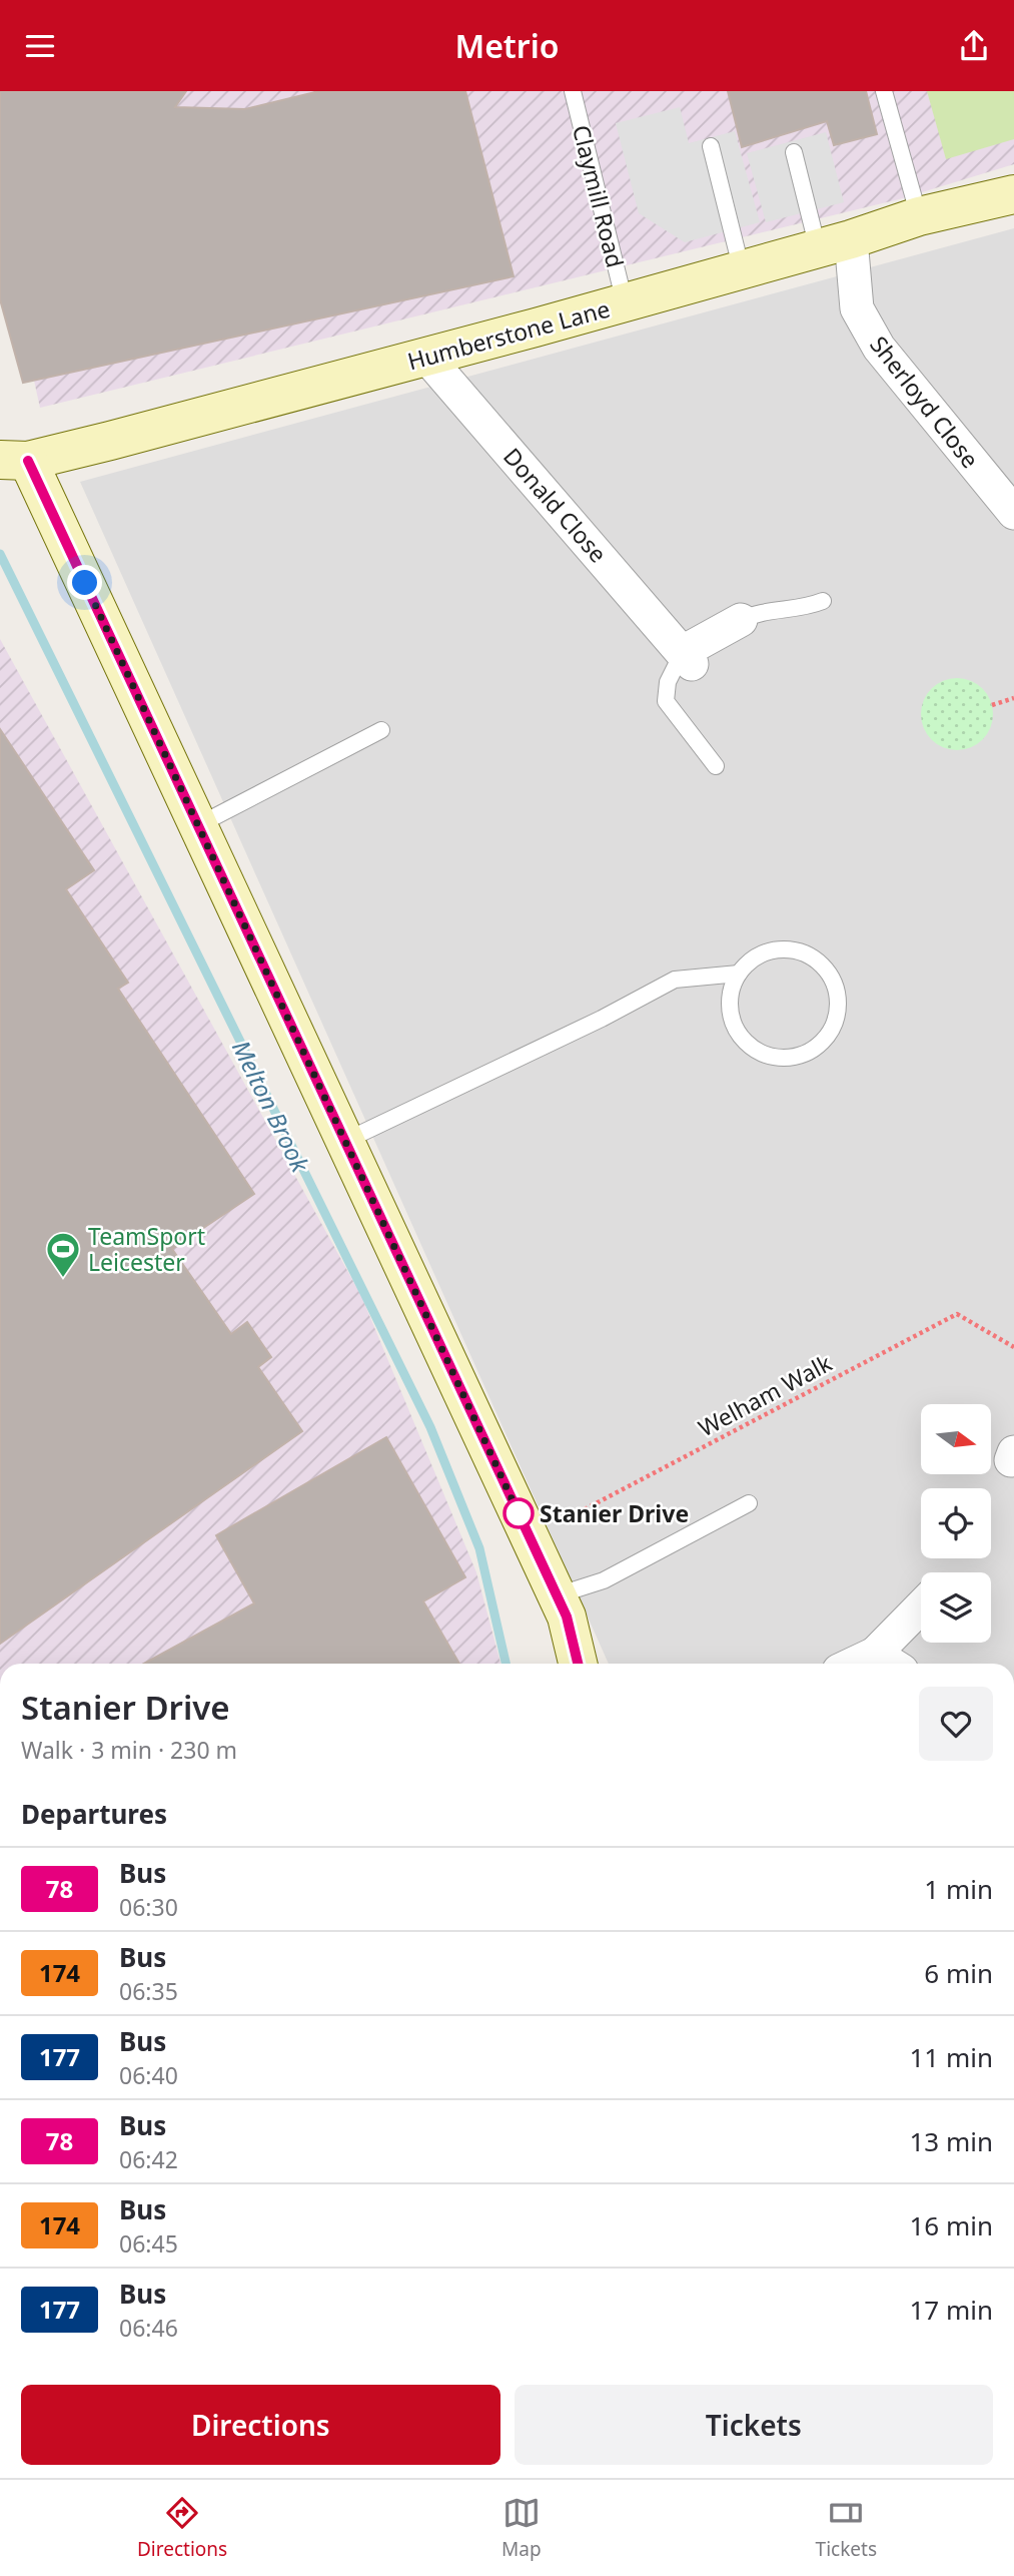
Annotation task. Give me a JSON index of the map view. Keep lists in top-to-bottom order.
{
  "streets": {
    "street": ["Humberstone Lane", "Sherloyd Close", "Donald Close"],
    "lane": ["Claymill Road"],
    "path": ["Welham Walk"]
  },
  "crossings": [
    ["Claymill Road", "Humberstone Lane"],
    ["Humberstone Lane", "Sherloyd Close"],
    ["Humberstone Lane", "Donald Close"]
  ],
  "water": ["Melton Brook"],
  "places": {
    "sports": ["TeamSport Leicester"],
    "other": ["Stanier Drive"]
  },
  "lines": ["bus line 78"],
  "north": "right",
  "page": {
    "header": "Metrio",
    "heading": [
      ["Stanier Drive", "Walk · 3 min · 230 m"],
      "Departures"
    ],
    "list": [
      {
        "mark": "78",
        "name": "Bus",
        "note": "06:30",
        "value": "1 min"
      },
      {
        "mark": "174",
        "name": "Bus",
        "note": "06:35",
        "value": "6 min"
      },
      {
        "mark": "177",
        "name": "Bus",
        "note": "06:40",
        "value": "11 min"
      },
      {
        "mark": "78",
        "name": "Bus",
        "note": "06:42",
        "value": "13 min"
      },
      {
        "mark": "174",
        "name": "Bus",
        "note": "06:45",
        "value": "16 min"
      },
      {
        "mark": "177",
        "name": "Bus",
        "note": "06:46",
        "value": "17 min"
      }
    ],
    "buttons": ["Directions", "Tickets"],
    "tabs": ["Directions", "Map", "Tickets"]
  }
}
